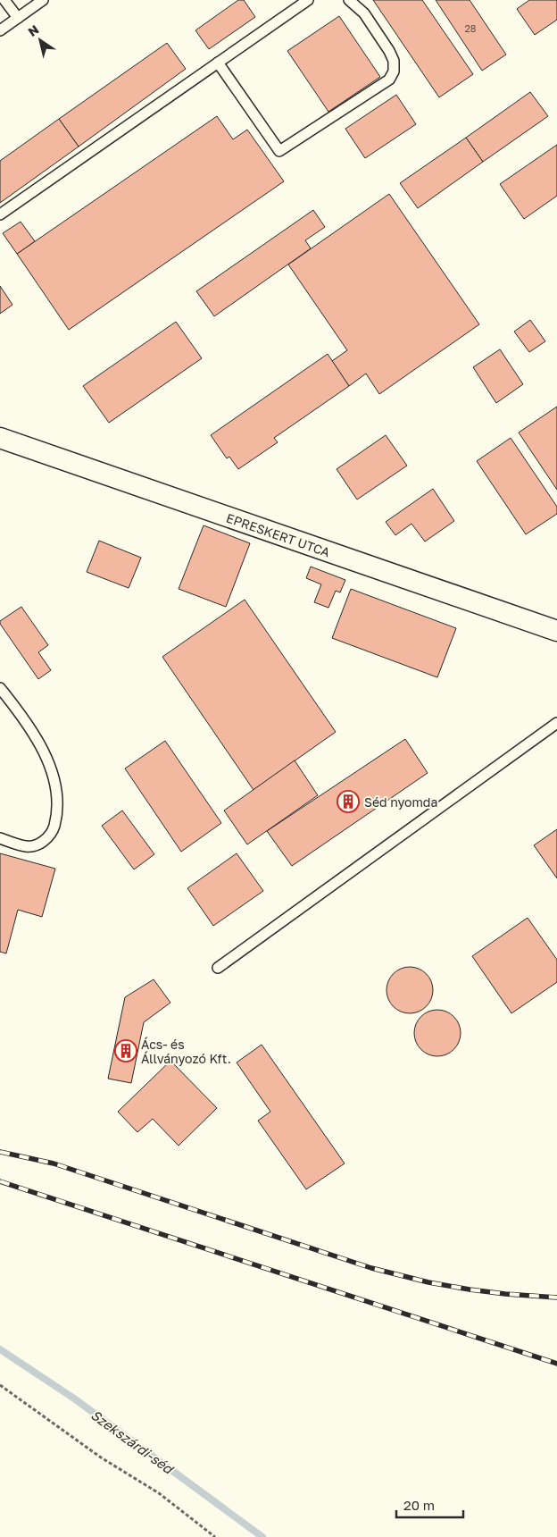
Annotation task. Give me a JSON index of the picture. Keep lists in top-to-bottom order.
{
  "streets": {
    "street": ["EPRESKERT UTCA"]
  },
  "water": ["Szekszárdi-séd"],
  "places": {
    "building": ["Séd nyomda", "Ács- és Állványozó Kft."]
  },
  "house_numbers": ["28"],
  "scale_bar": "20 m",
  "north": "top left"
}
